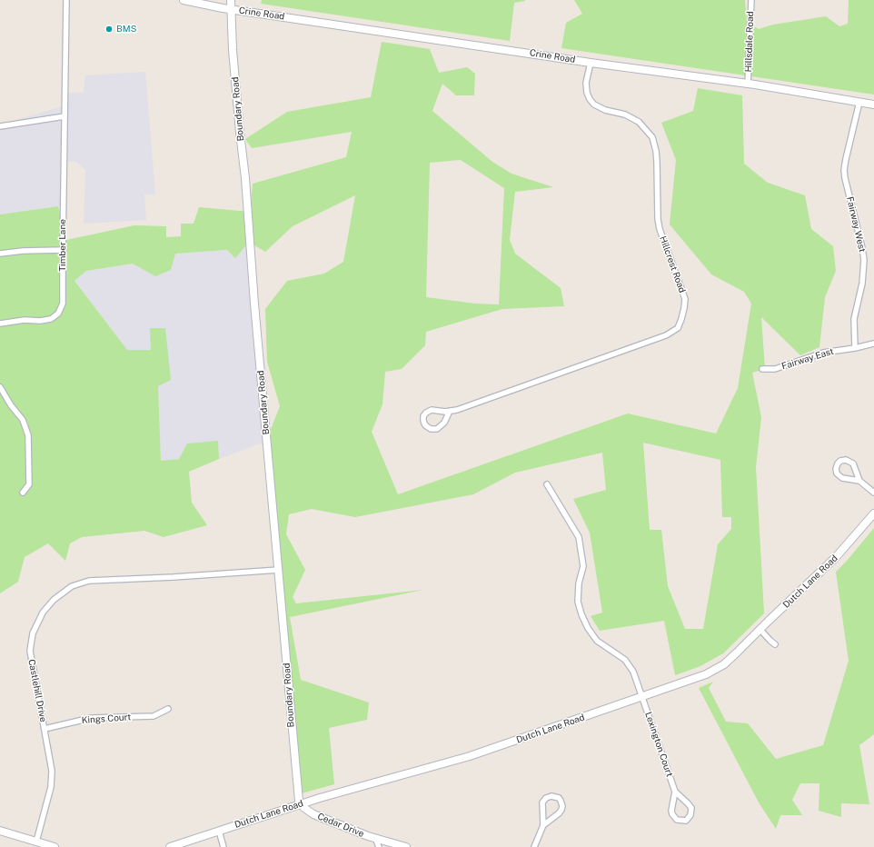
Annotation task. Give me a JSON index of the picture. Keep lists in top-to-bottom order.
{
  "streets": {
    "street": [
      "Crine Road",
      "Hillsdale Road",
      "Boundary Road",
      "Fairway West",
      "Timber Lane",
      "Hillcrest Road",
      "Fairway East",
      "Dutch Lane Road",
      "Castlehill Drive",
      "Kings Court",
      "Lexington Court",
      "Cedar Drive"
    ]
  },
  "crossings": [
    ["Crine Road", "Hillsdale Road"],
    ["Crine Road", "Boundary Road"],
    ["Crine Road", "Fairway West"],
    ["Crine Road", "Hillcrest Road"],
    ["Boundary Road", "Dutch Lane Road"],
    ["Boundary Road", "Castlehill Drive"],
    ["Boundary Road", "Cedar Drive"],
    ["Fairway West", "Fairway East"],
    ["Dutch Lane Road", "Lexington Court"],
    ["Dutch Lane Road", "Cedar Drive"],
    ["Castlehill Drive", "Kings Court"]
  ],
  "places": ["BMS"]
}
